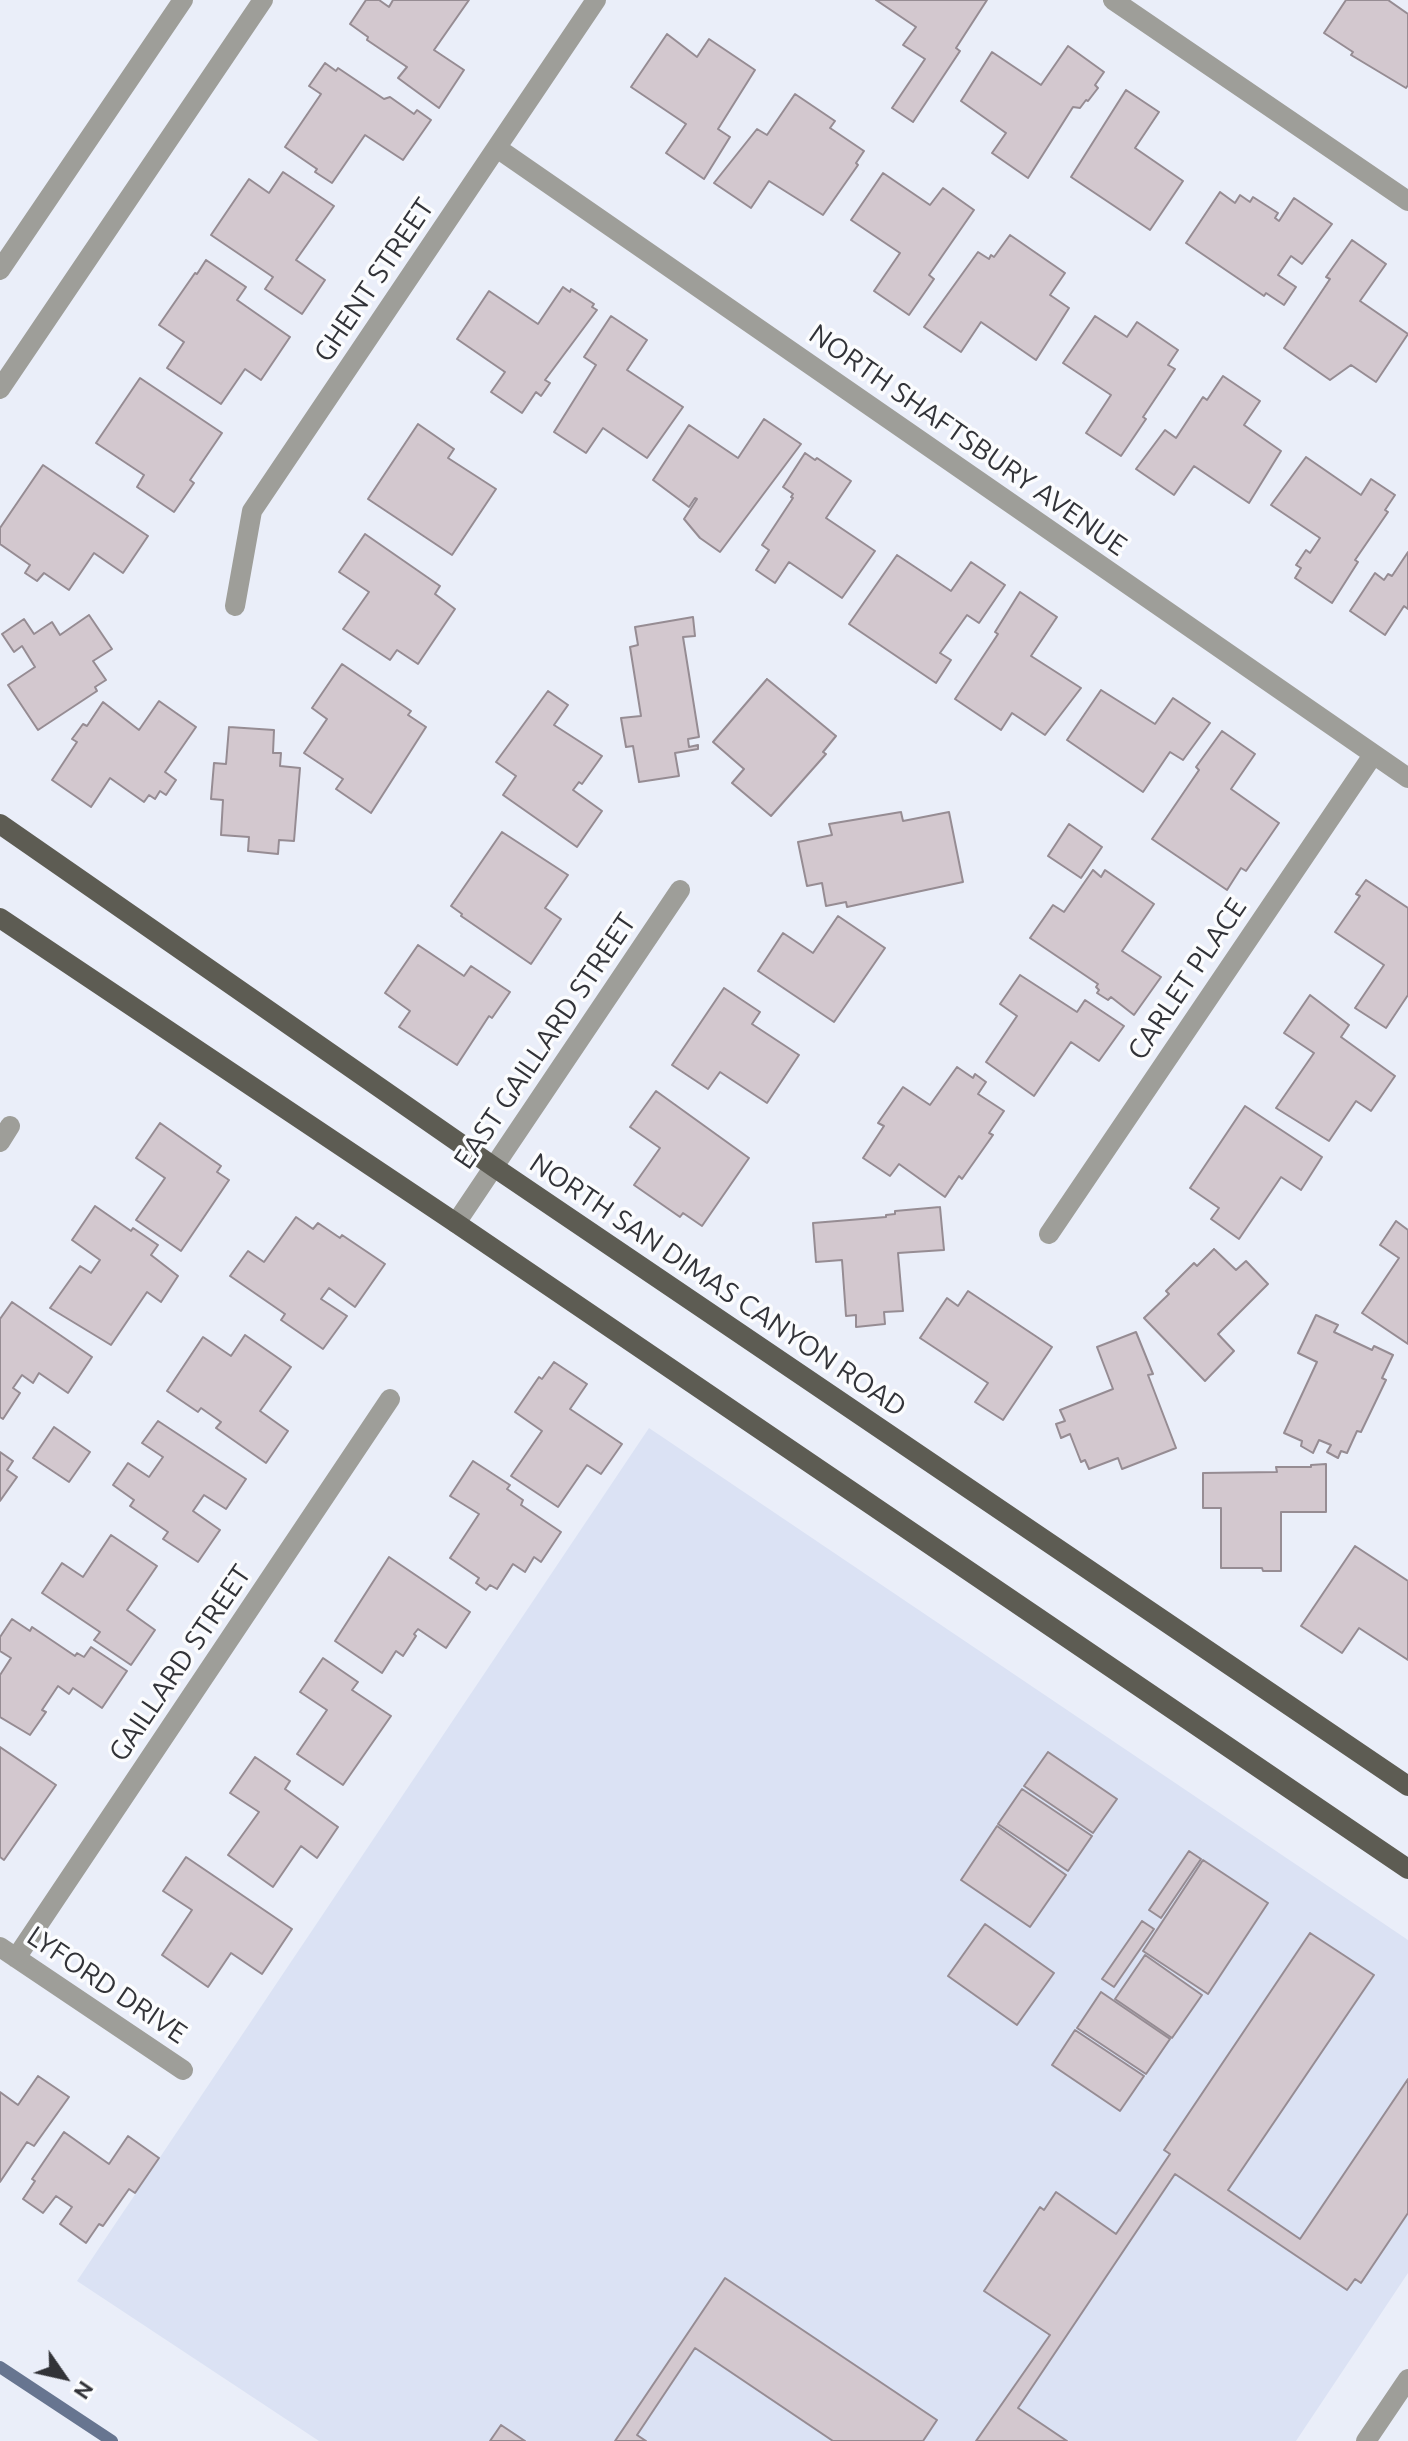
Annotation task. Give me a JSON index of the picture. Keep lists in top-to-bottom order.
{
  "streets": {
    "main road": ["NORTH SAN DIMAS CANYON ROAD"],
    "street": [
      "GHENT STREET",
      "NORTH SHAFTSBURY AVENUE",
      "CARLET PLACE",
      "EAST GAILLARD STREET",
      "GAILLARD STREET",
      "LYFORD DRIVE"
    ]
  },
  "crossings": [
    ["GHENT STREET", "NORTH SHAFTSBURY AVENUE"],
    ["NORTH SHAFTSBURY AVENUE", "CARLET PLACE"],
    ["EAST GAILLARD STREET", "NORTH SAN DIMAS CANYON ROAD"],
    ["GAILLARD STREET", "LYFORD DRIVE"]
  ],
  "north": "bottom right"
}
